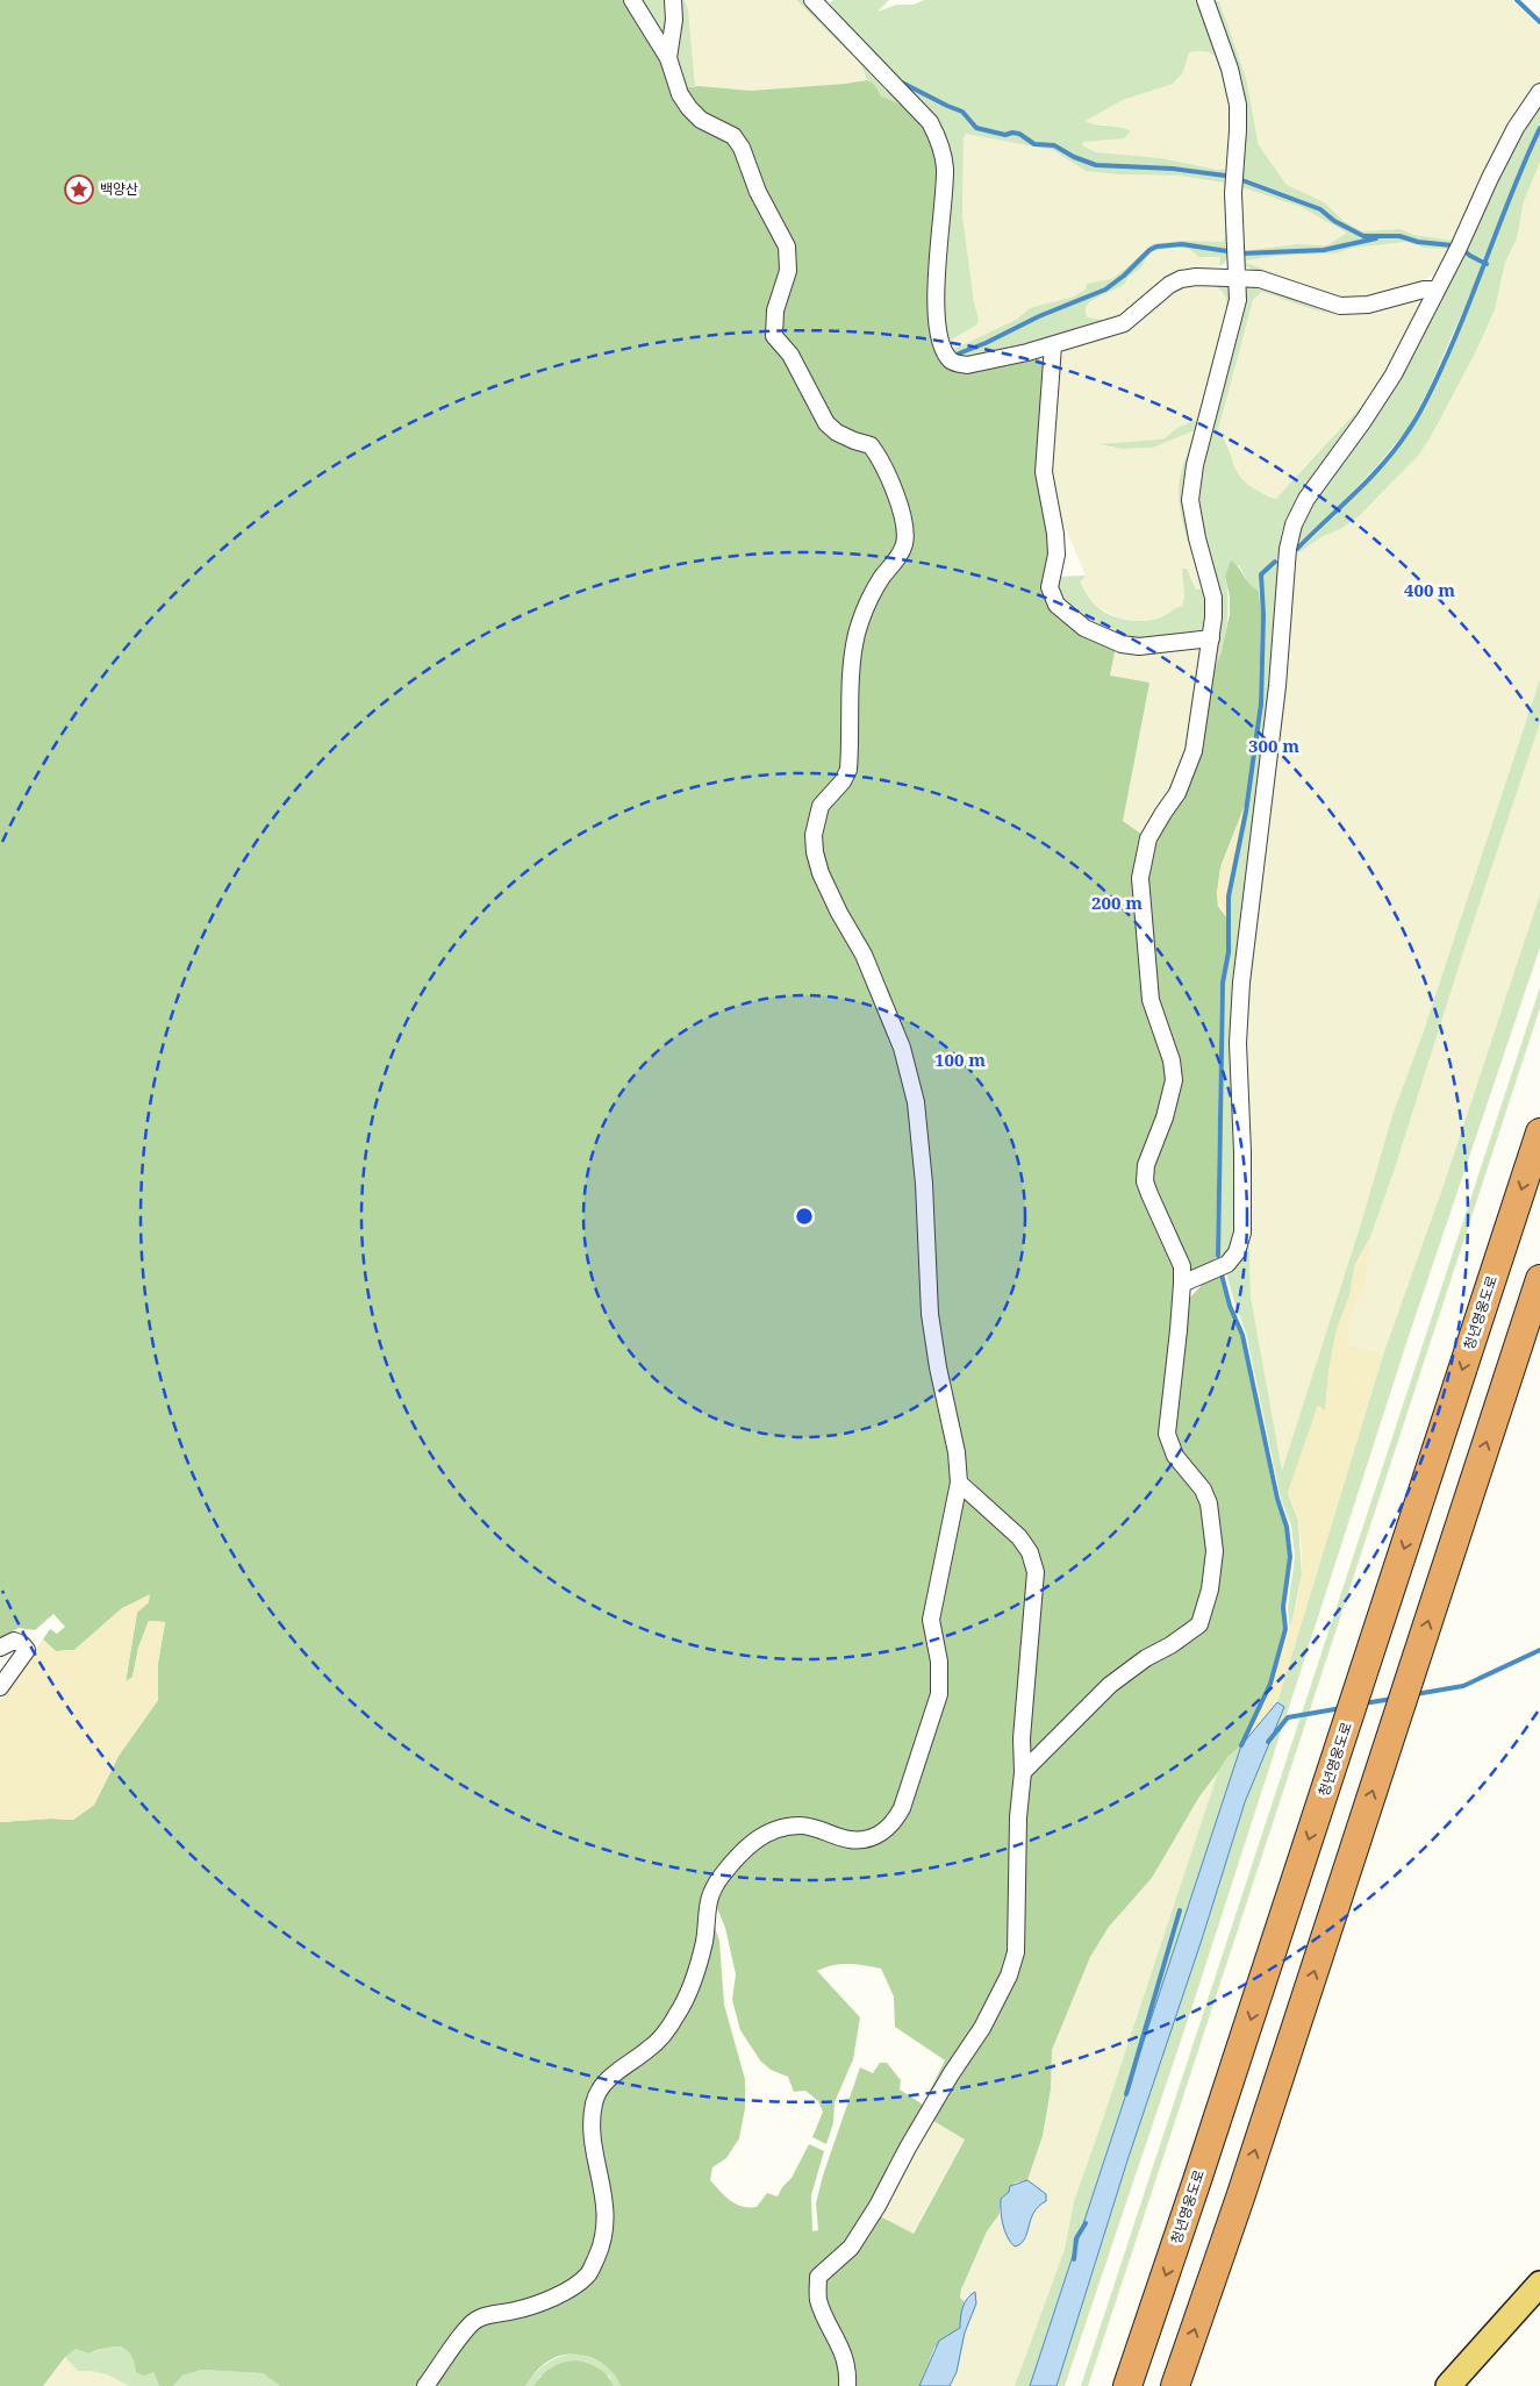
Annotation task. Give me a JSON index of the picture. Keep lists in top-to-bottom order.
{
  "streets": {
    "highway": ["청년영웅도로"]
  },
  "places": {
    "place": ["백양산"]
  },
  "rings": [
    "400 m",
    "300 m",
    "200 m",
    "100 m"
  ]
}
